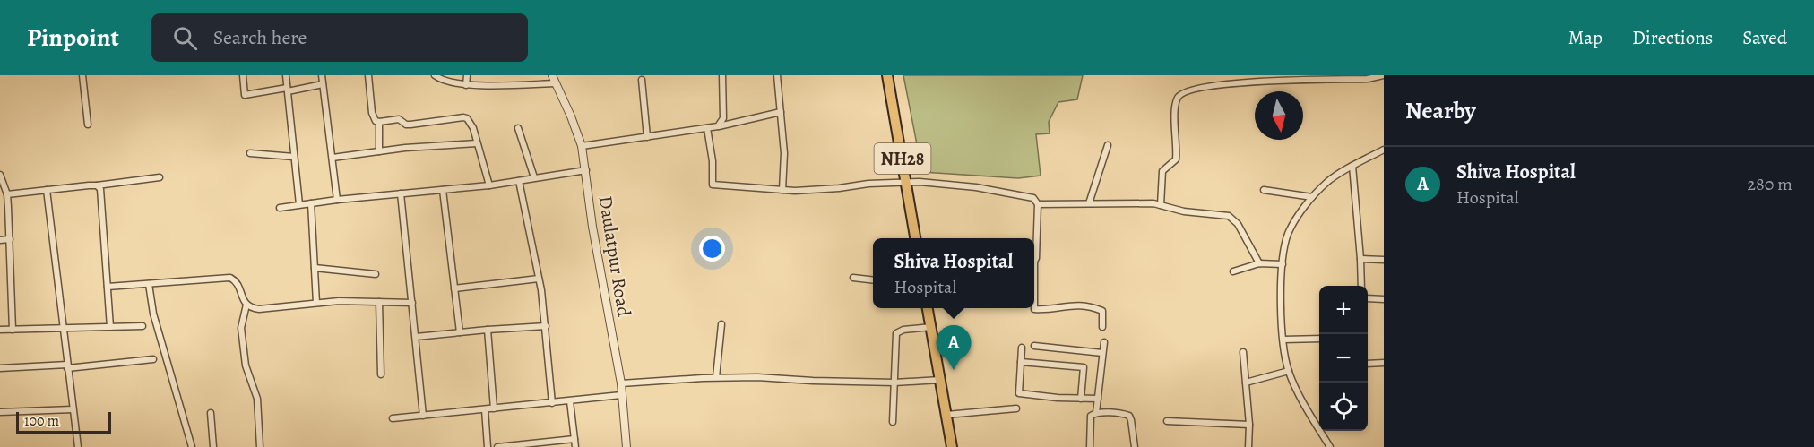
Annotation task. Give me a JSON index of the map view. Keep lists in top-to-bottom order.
{
  "streets": {
    "highway": ["NH28"],
    "street": ["Daulatpur Road"]
  },
  "scale_bar": "100 m",
  "north": "bottom",
  "page": {
    "header": "Pinpoint",
    "search": "Search here",
    "nav": ["Map", "Directions", "Saved"],
    "heading": "Nearby",
    "list": [
      {
        "mark": "A",
        "name": "Shiva Hospital",
        "note": "Hospital",
        "value": "280 m"
      }
    ],
    "popup": ["Shiva Hospital", "Hospital"],
    "map_buttons": ["+", "−"],
    "pins": "A",
    "scale": "100 m"
  }
}
